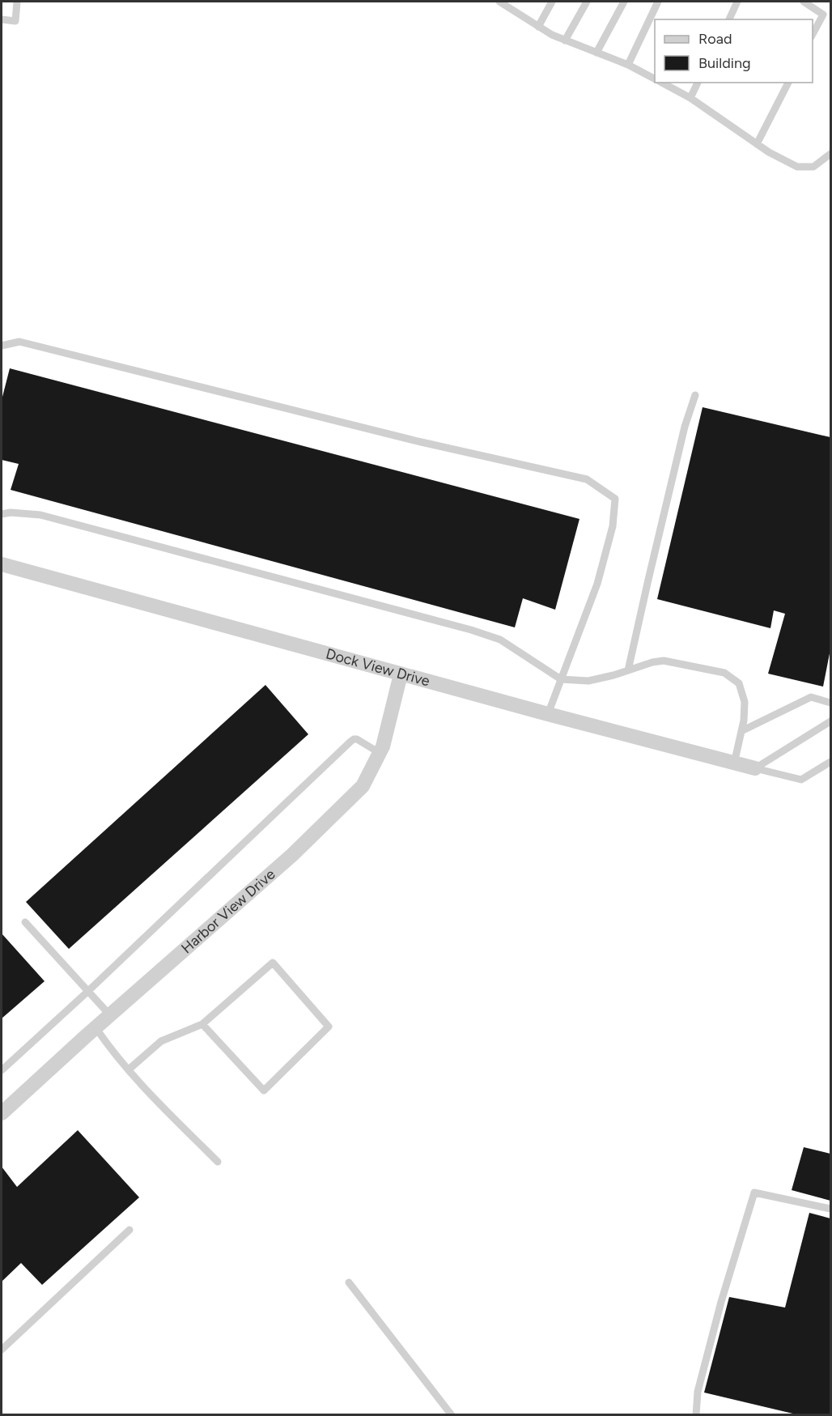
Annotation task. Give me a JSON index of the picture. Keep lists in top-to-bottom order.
{
  "streets": {
    "street": ["Dock View Drive", "Harbor View Drive"]
  },
  "crossings": [
    ["Dock View Drive", "Harbor View Drive"]
  ],
  "legend": ["Road", "Building"]
}
